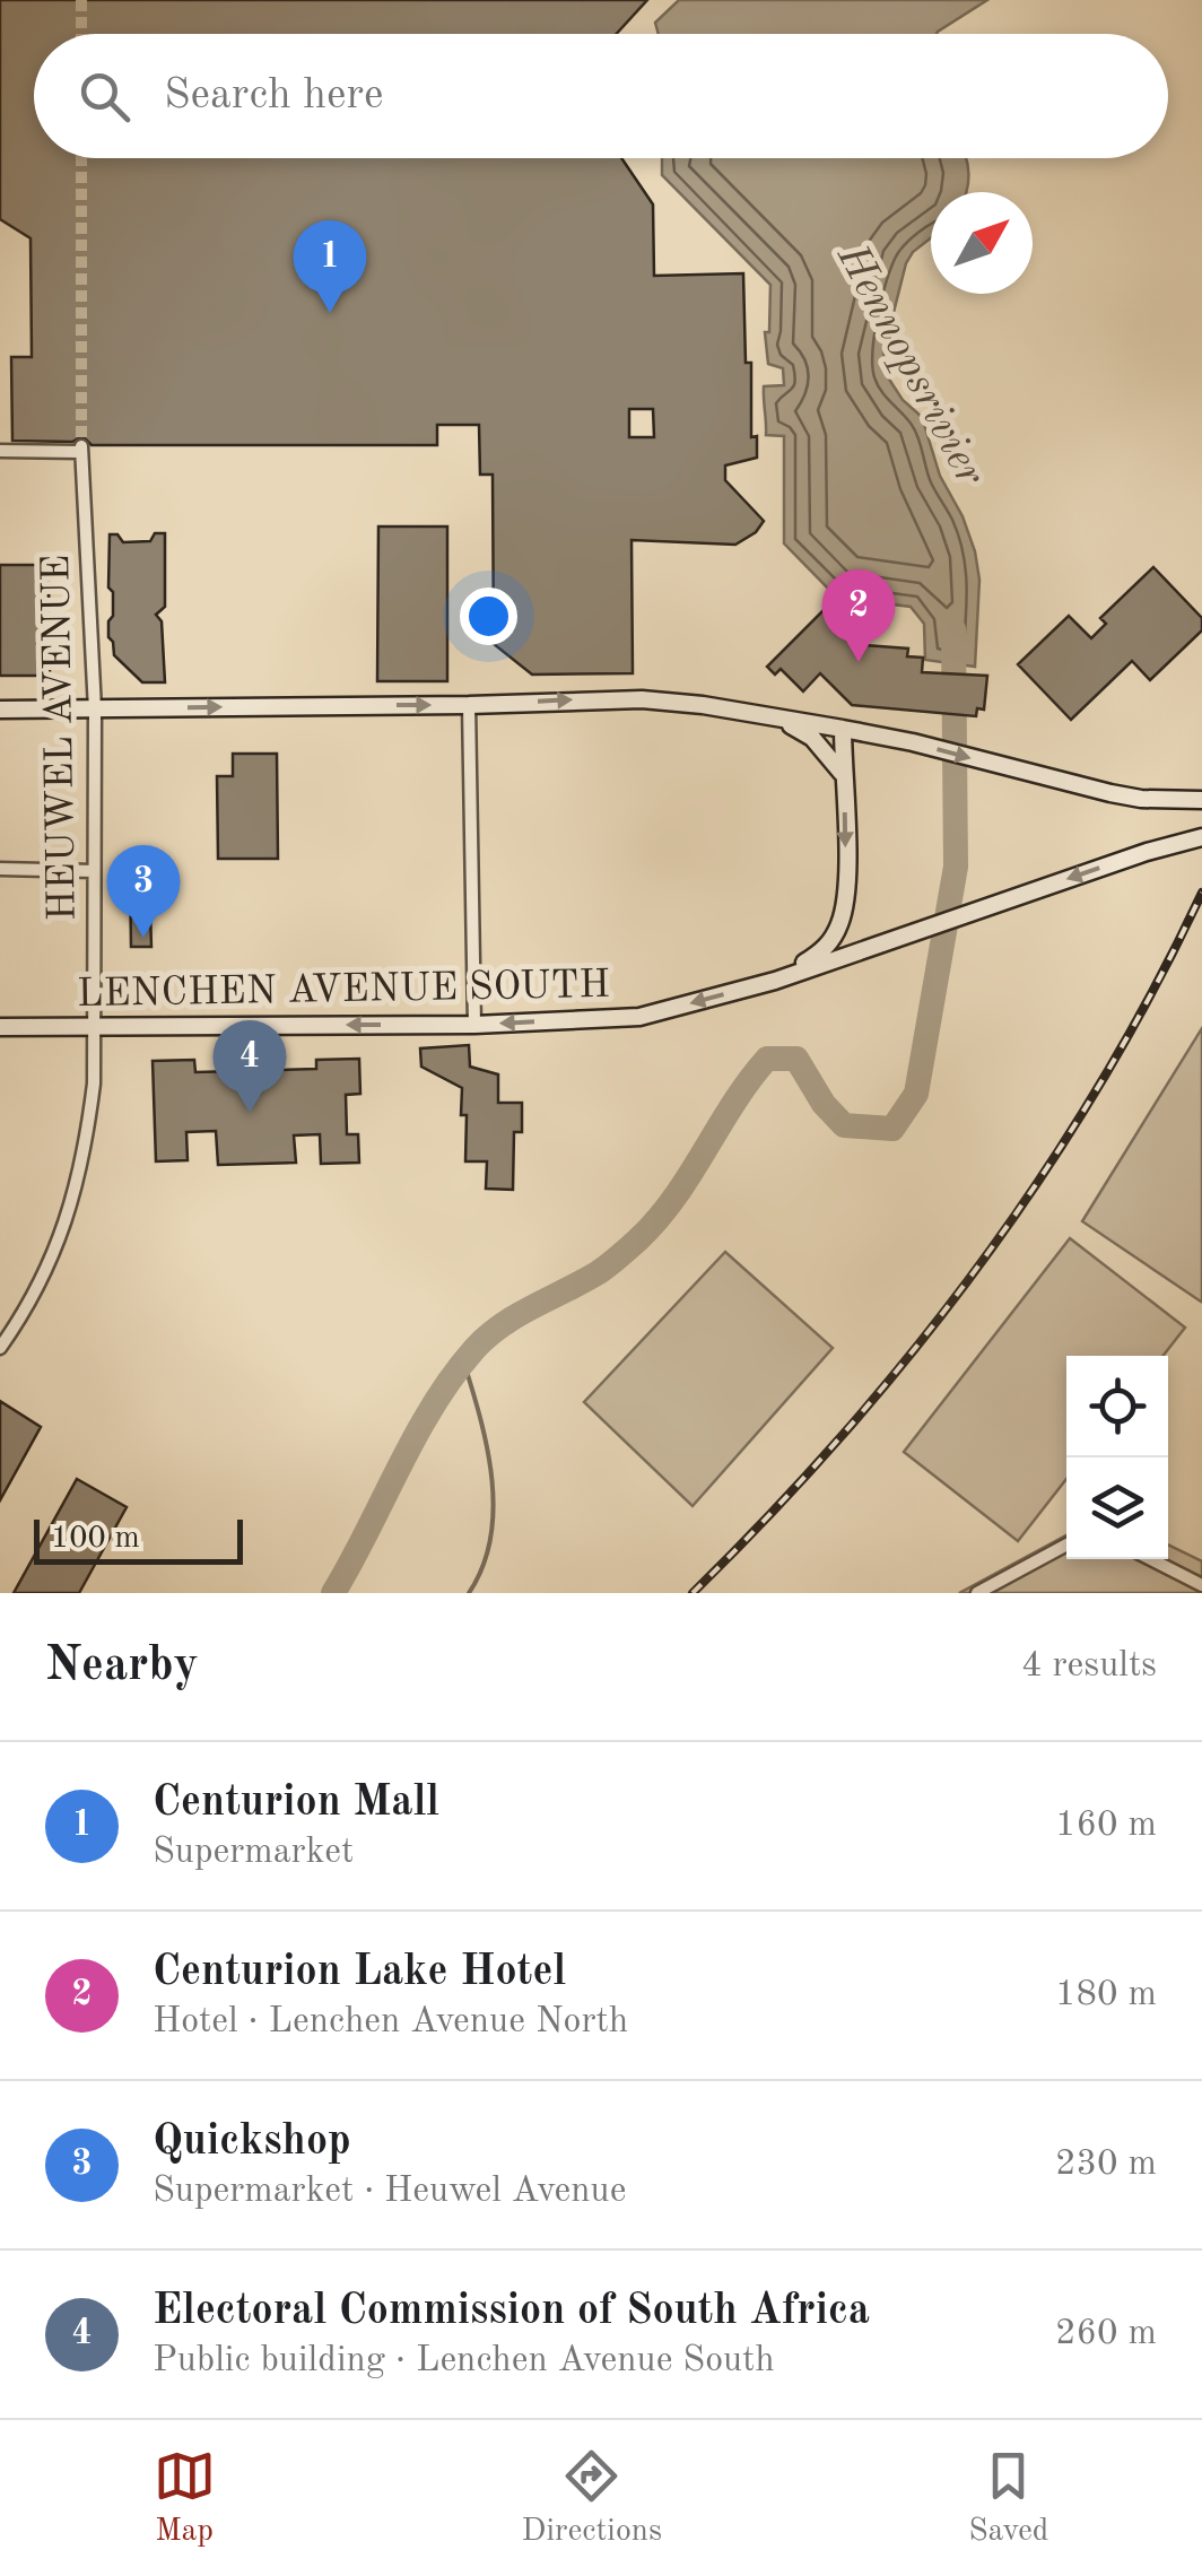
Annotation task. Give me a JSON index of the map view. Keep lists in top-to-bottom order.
{
  "streets": {
    "main road": ["LENCHEN AVENUE SOUTH"],
    "street": ["HEUWEL AVENUE"]
  },
  "crossings": [
    ["HEUWEL AVENUE", "LENCHEN AVENUE SOUTH"]
  ],
  "one_way": ["LENCHEN AVENUE SOUTH"],
  "water": ["Hennopsrivier"],
  "scale_bar": "100 m",
  "north": "top right",
  "page": {
    "search": "Search here",
    "pins": [
      "1",
      "2",
      "3",
      "4"
    ],
    "scale": "100 m",
    "heading": ["Nearby", "4 results"],
    "list": [
      {
        "mark": "1",
        "name": "Centurion Mall",
        "note": "Supermarket",
        "value": "160 m"
      },
      {
        "mark": "2",
        "name": "Centurion Lake Hotel",
        "note": "Hotel · Lenchen Avenue North",
        "value": "180 m"
      },
      {
        "mark": "3",
        "name": "Quickshop",
        "note": "Supermarket · Heuwel Avenue",
        "value": "230 m"
      },
      {
        "mark": "4",
        "name": "Electoral Commission of South Africa",
        "note": "Public building · Lenchen Avenue South",
        "value": "260 m"
      }
    ],
    "nav": ["Map", "Directions", "Saved"]
  }
}
